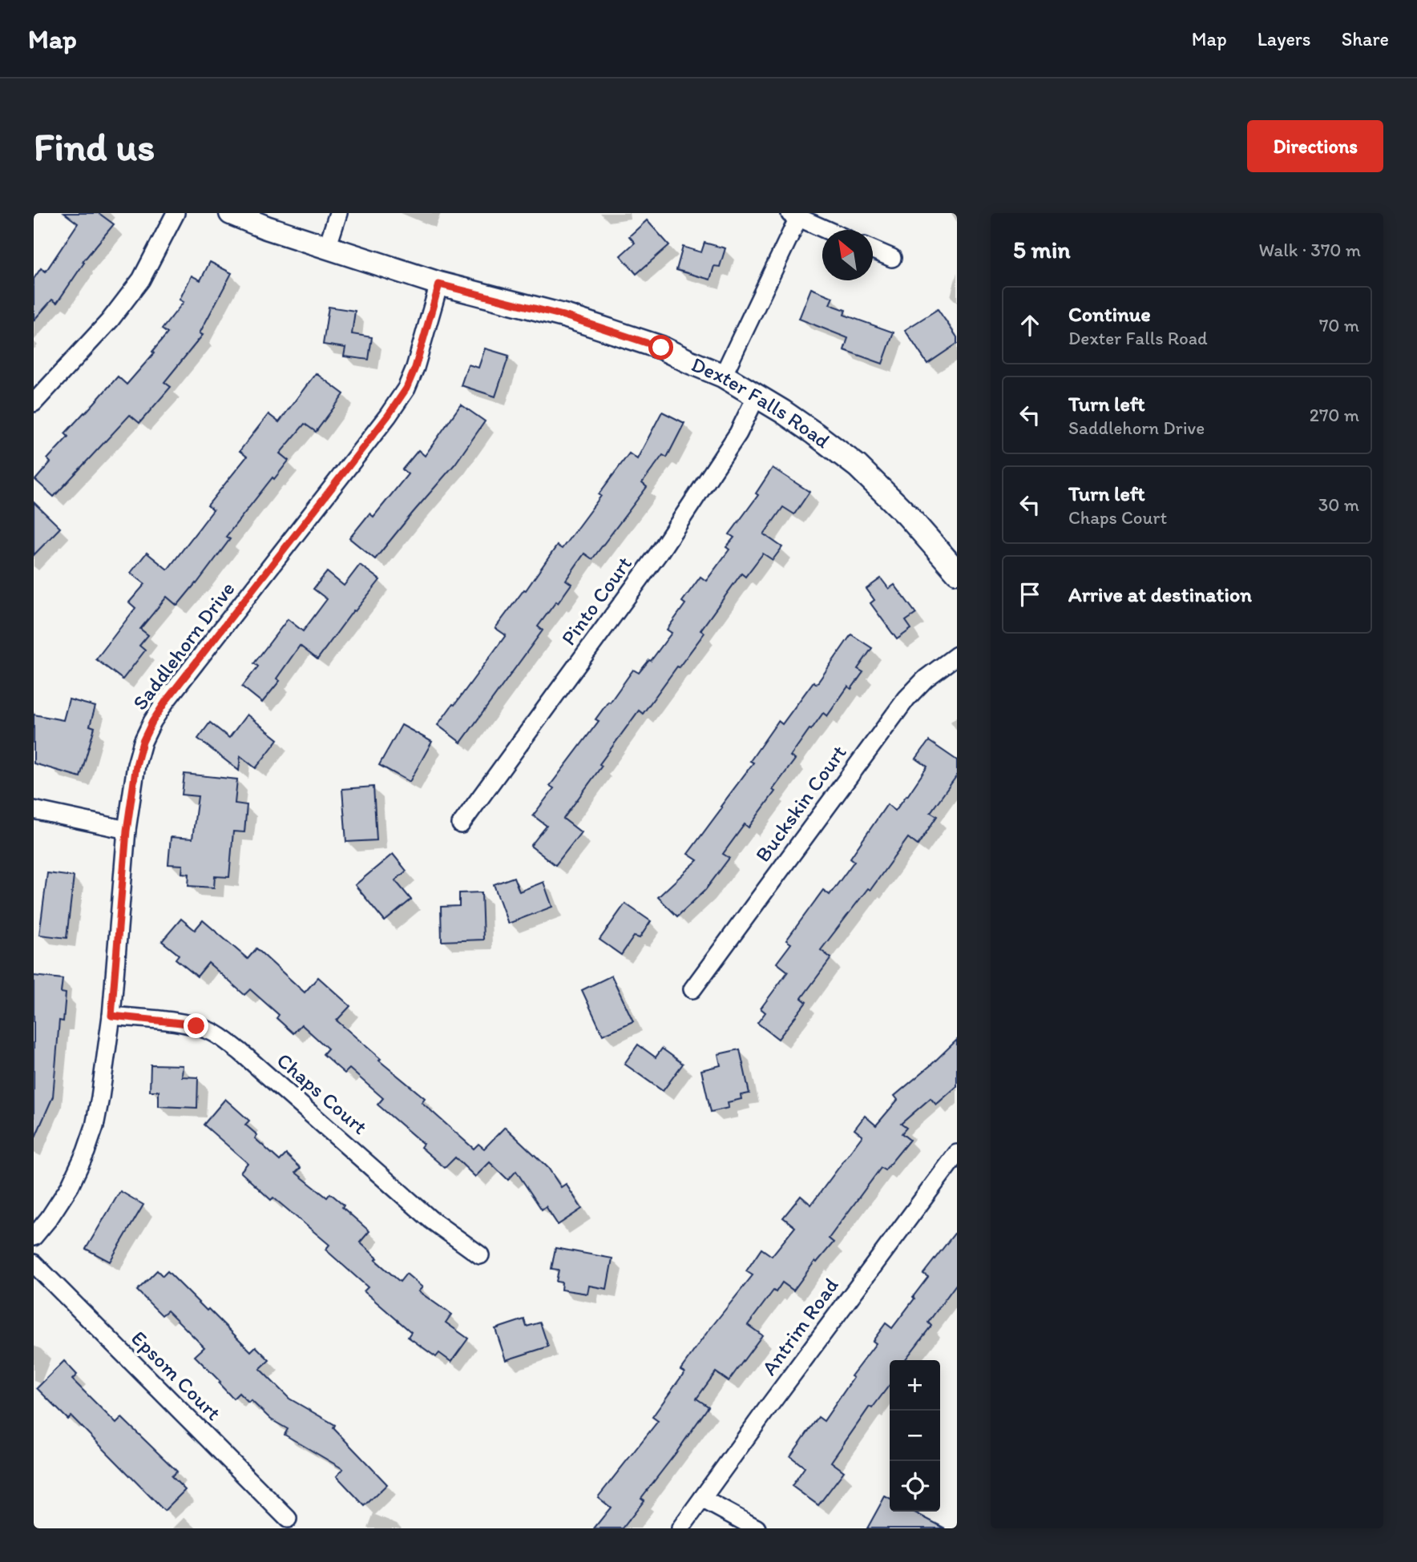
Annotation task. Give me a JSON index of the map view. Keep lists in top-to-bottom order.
{
  "streets": {
    "street": [
      "Dexter Falls Road",
      "Pinto Court",
      "Saddlehorn Drive",
      "Buckskin Court",
      "Chaps Court",
      "Antrim Road",
      "Epsom Court"
    ]
  },
  "crossings": [
    ["Dexter Falls Road", "Pinto Court"],
    ["Dexter Falls Road", "Saddlehorn Drive"],
    ["Saddlehorn Drive", "Chaps Court"]
  ],
  "north": "top left",
  "page": {
    "header": "Map",
    "nav": ["Map", "Layers", "Share"],
    "buttons": "Directions",
    "title": "Find us",
    "heading": ["5 min", "Walk · 370 m"],
    "list": [
      ["Continue", "Dexter Falls Road", "70 m"],
      ["Turn left", "Saddlehorn Drive", "270 m"],
      ["Turn left", "Chaps Court", "30 m"],
      "Arrive at destination"
    ],
    "map_buttons": ["+", "−"]
  }
}
